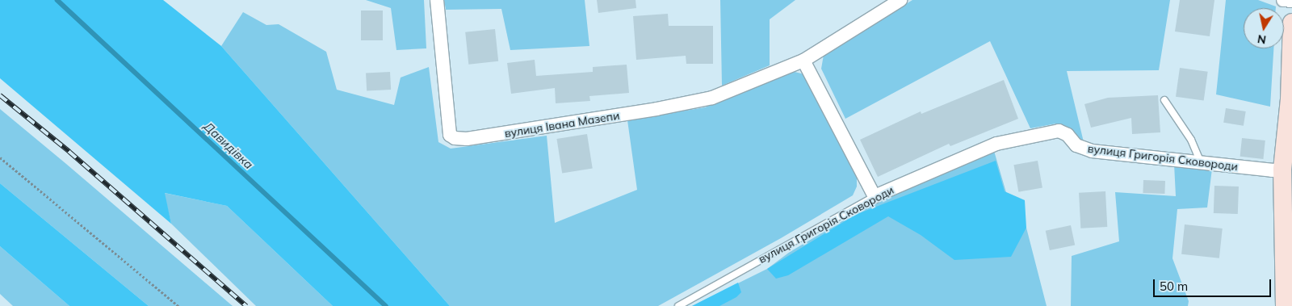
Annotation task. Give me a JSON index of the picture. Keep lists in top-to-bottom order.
{
  "streets": {
    "street": ["вулиця Івана Мазепи", "вулиця Григорія Сковороди"]
  },
  "water": ["Давидівка"],
  "scale_bar": "50 m",
  "north": "bottom"
}
